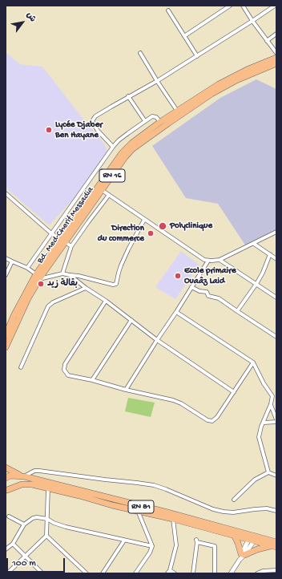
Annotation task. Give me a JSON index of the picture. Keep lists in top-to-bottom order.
{
  "streets": {
    "highway": ["RN 16", "Bd. Med-Cherif Messadia", "RN 81"]
  },
  "places": [
    "Lycée Djaber Ben Hayane",
    "Polyclinique",
    "Direction du commerce",
    "Ecole primaire Ouaâz Laid",
    "بقالة زيد"
  ],
  "scale_bar": "100 m",
  "north": "top right"
}
